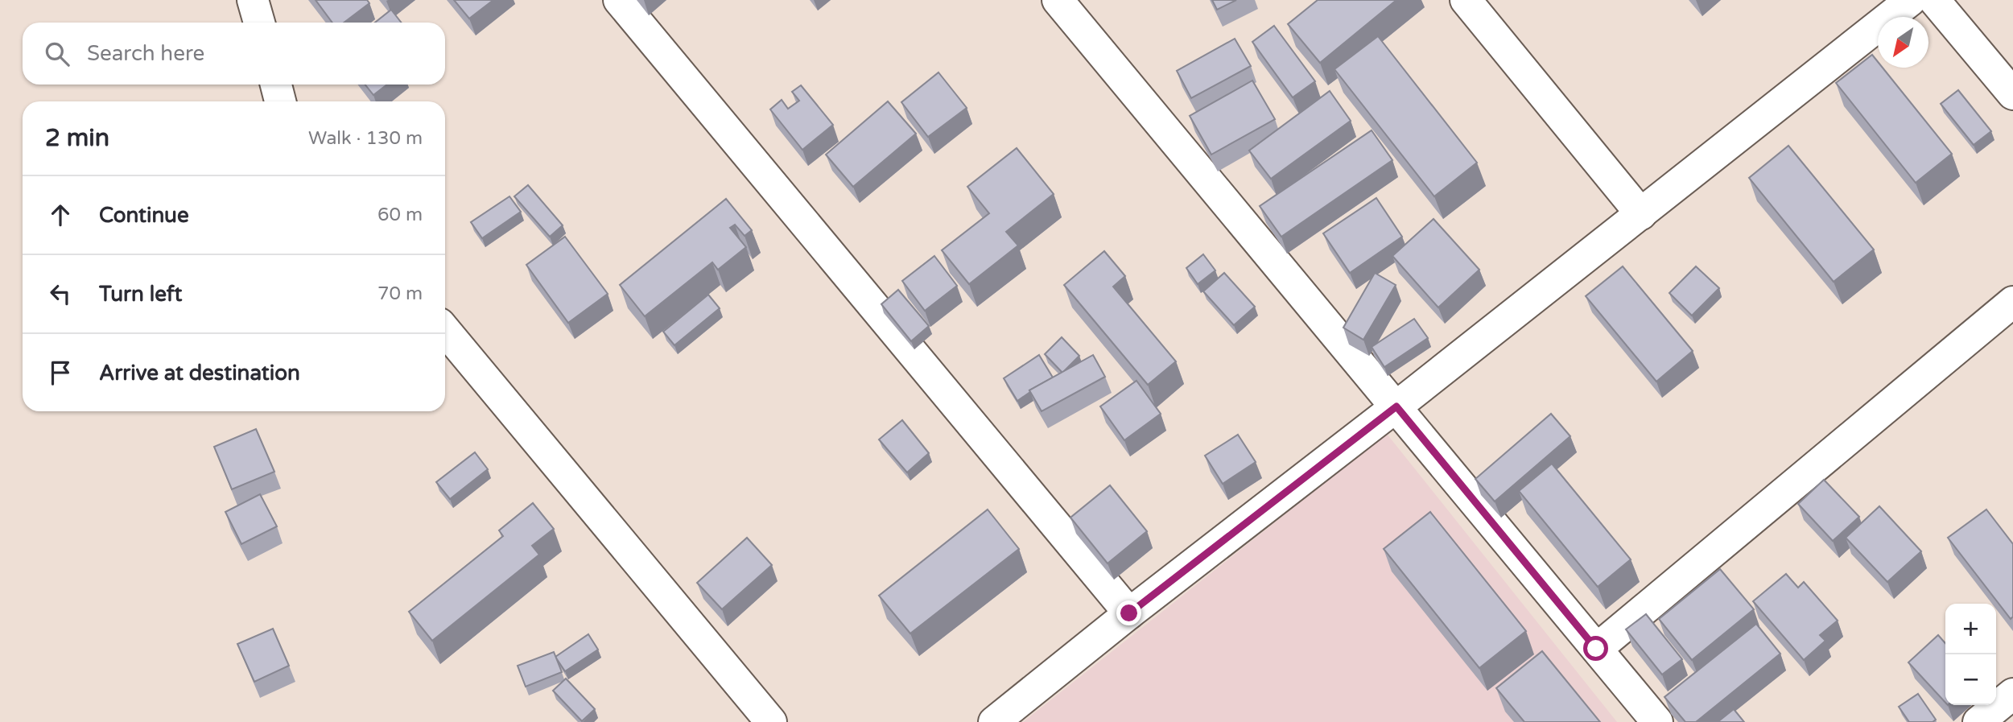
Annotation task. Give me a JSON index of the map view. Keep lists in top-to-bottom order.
{
  "north": "bottom left",
  "page": {
    "search": "Search here",
    "heading": ["2 min", "Walk · 130 m"],
    "list": [
      ["Continue", "60 m"],
      ["Turn left", "70 m"],
      "Arrive at destination"
    ],
    "map_buttons": ["+", "−"]
  }
}
